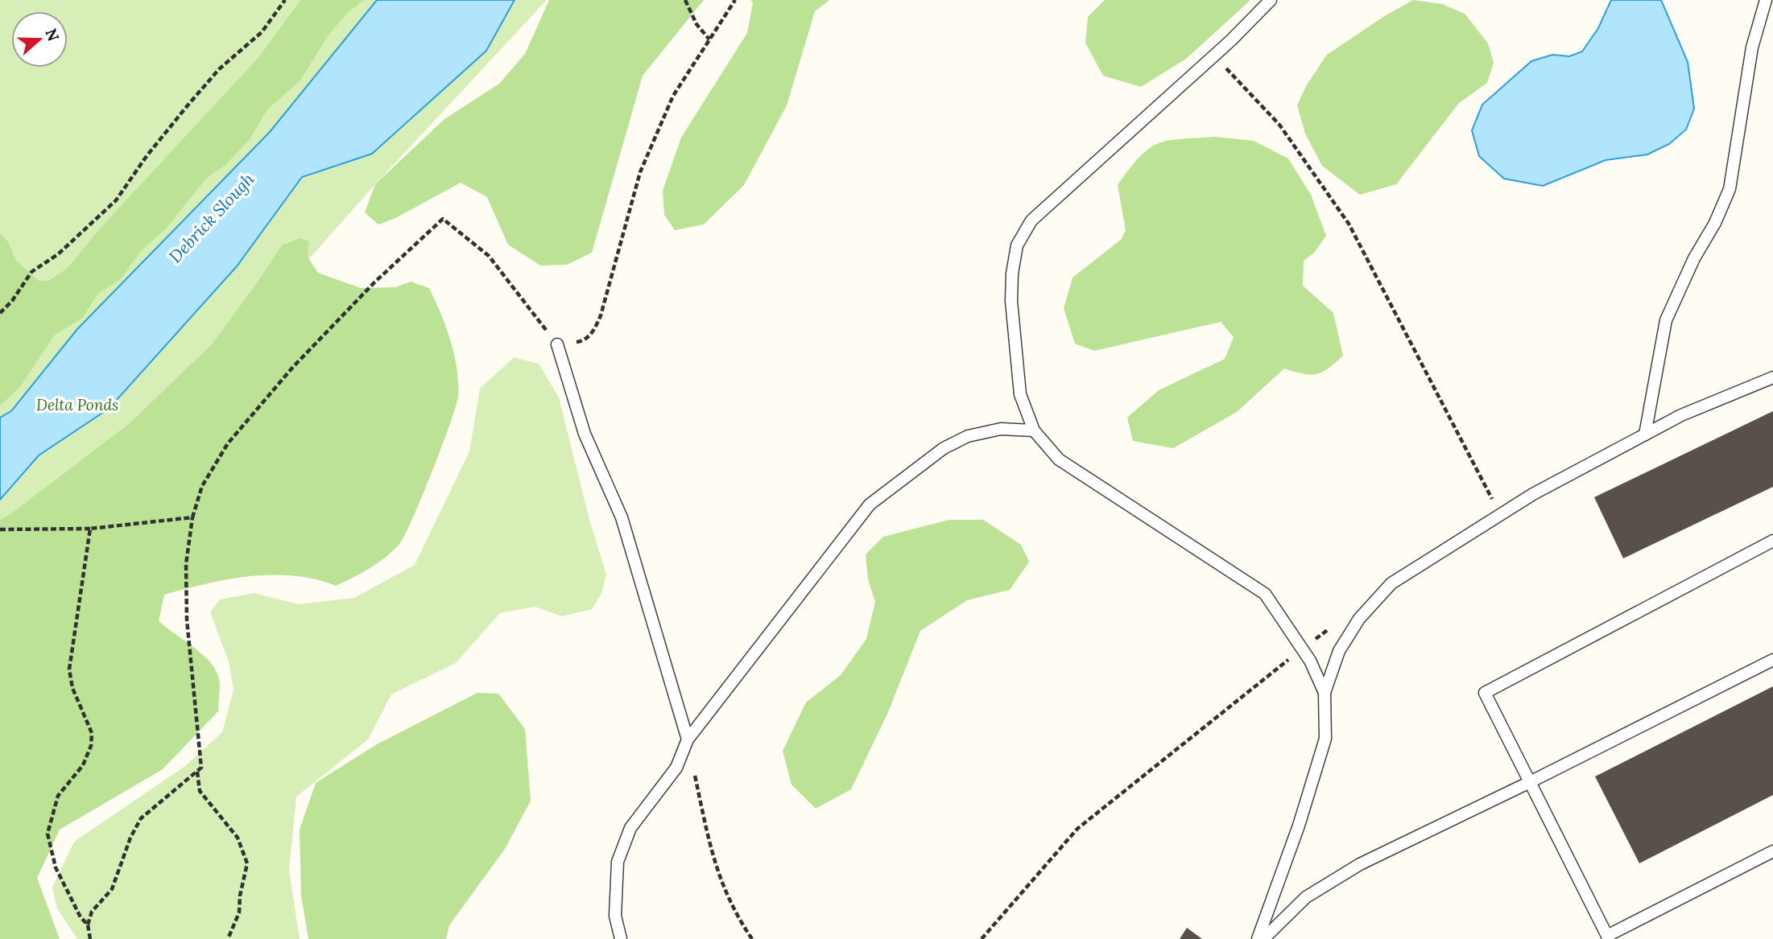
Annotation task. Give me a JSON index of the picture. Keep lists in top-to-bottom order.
{
  "water": ["Debrick Slough"],
  "parks": ["Delta Ponds"],
  "north": "right"
}
